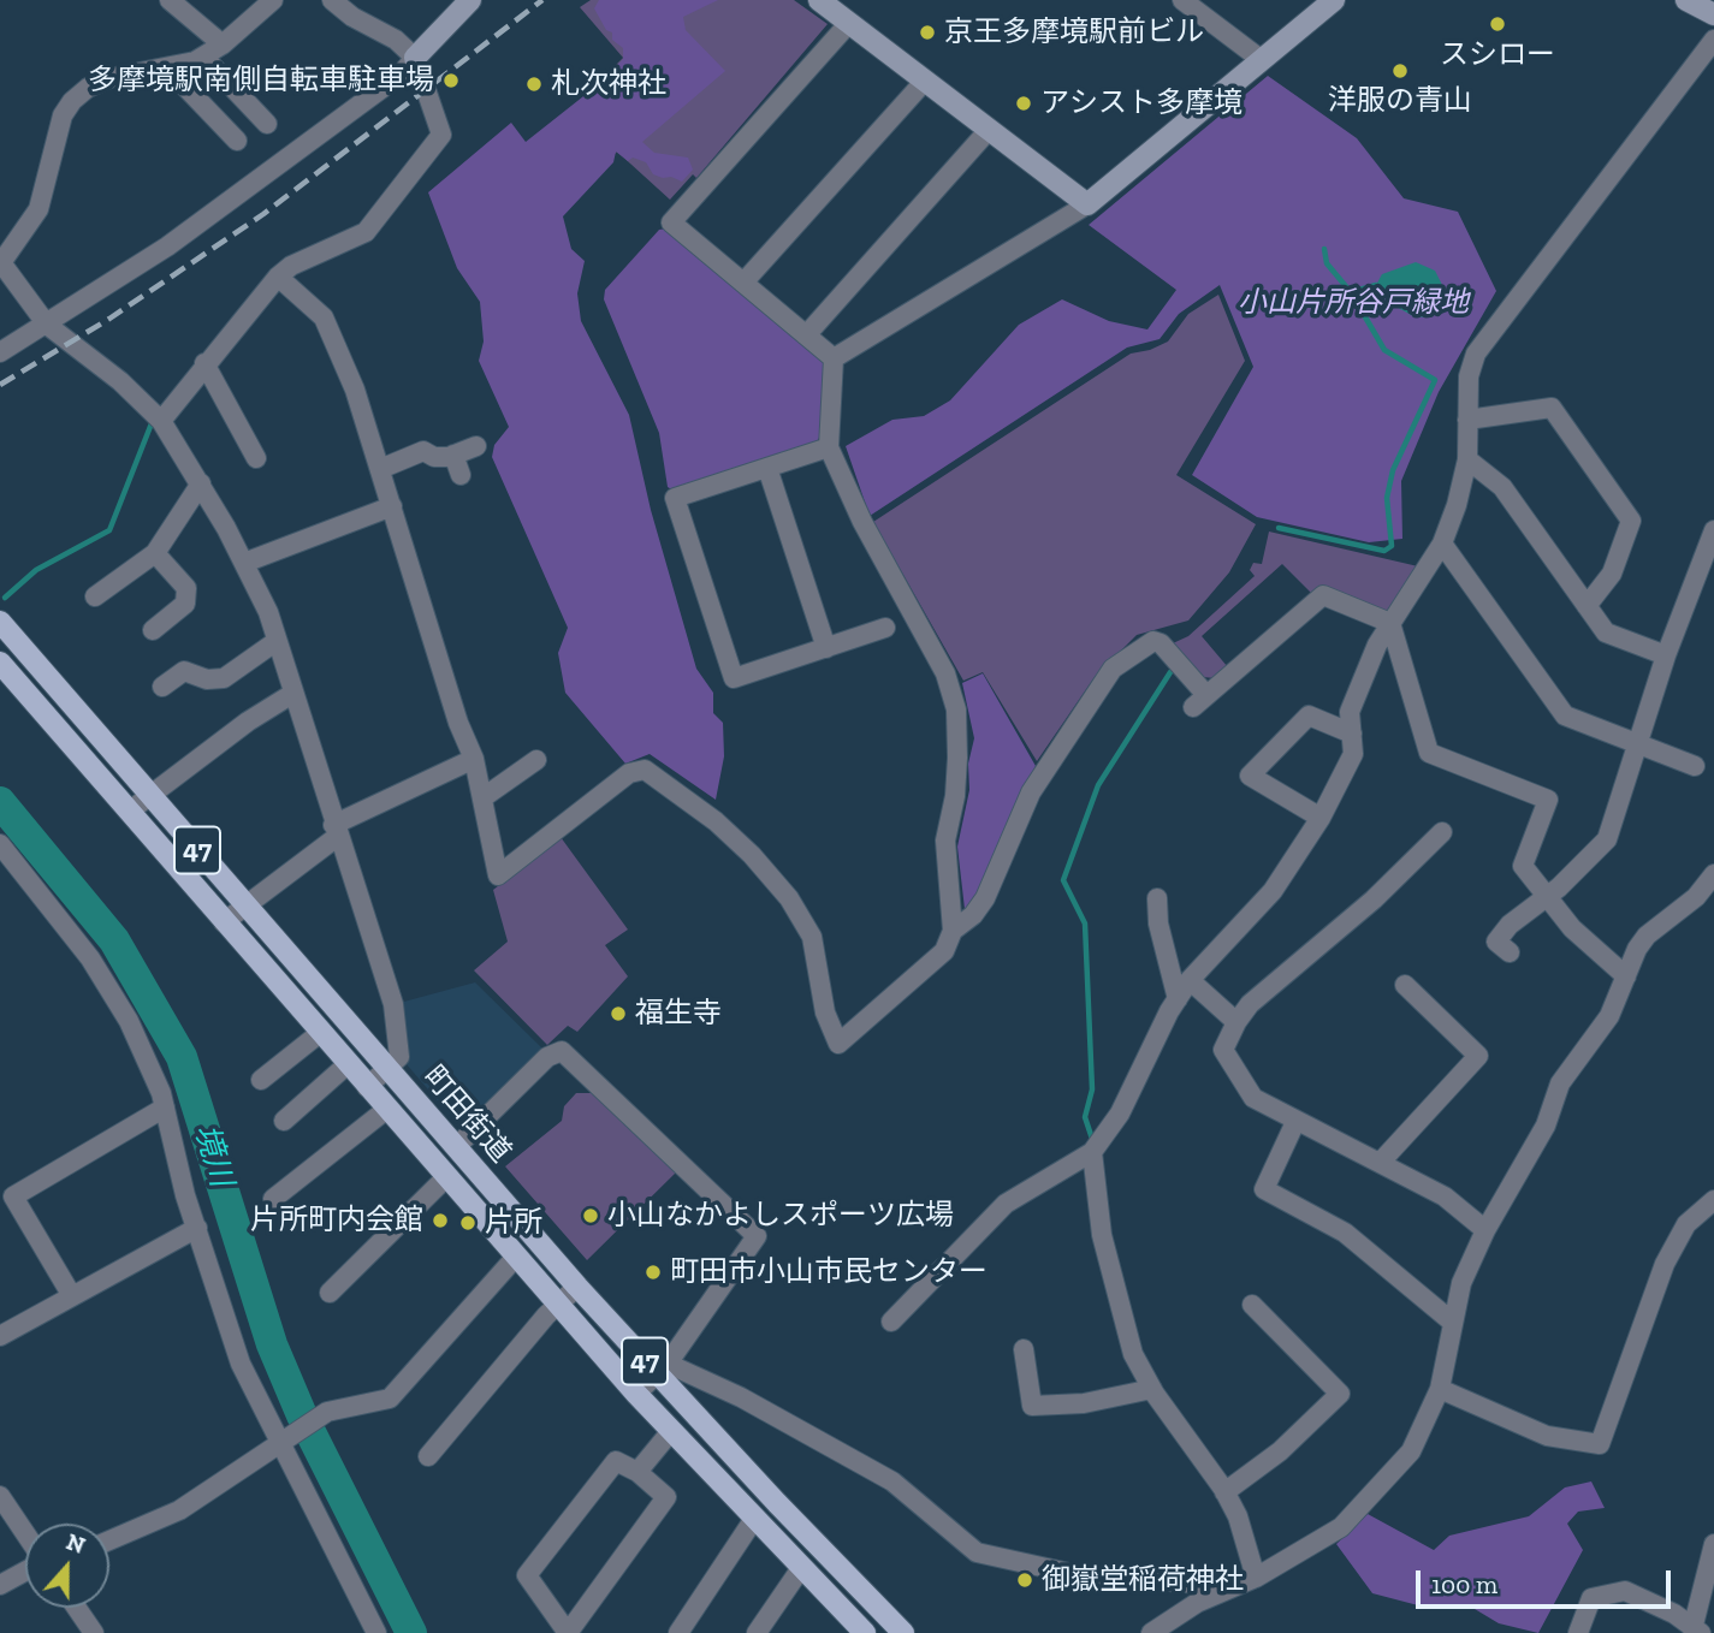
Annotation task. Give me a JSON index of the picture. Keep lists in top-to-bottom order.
{
  "streets": {
    "main road": ["47", "町田街道"]
  },
  "water": ["境川"],
  "parks": ["小山片所谷戸緑地"],
  "places": [
    "スシロー",
    "京王多摩境駅前ビル",
    "洋服の青山",
    "多摩境駅南側自転車駐車場",
    "札次神社",
    "アシスト多摩境",
    "福生寺",
    "小山なかよしスポーツ広場",
    "片所町内会館",
    "片所",
    "町田市小山市民センター",
    "御嶽堂稲荷神社"
  ],
  "scale_bar": "100 m",
  "north": "top"
}
